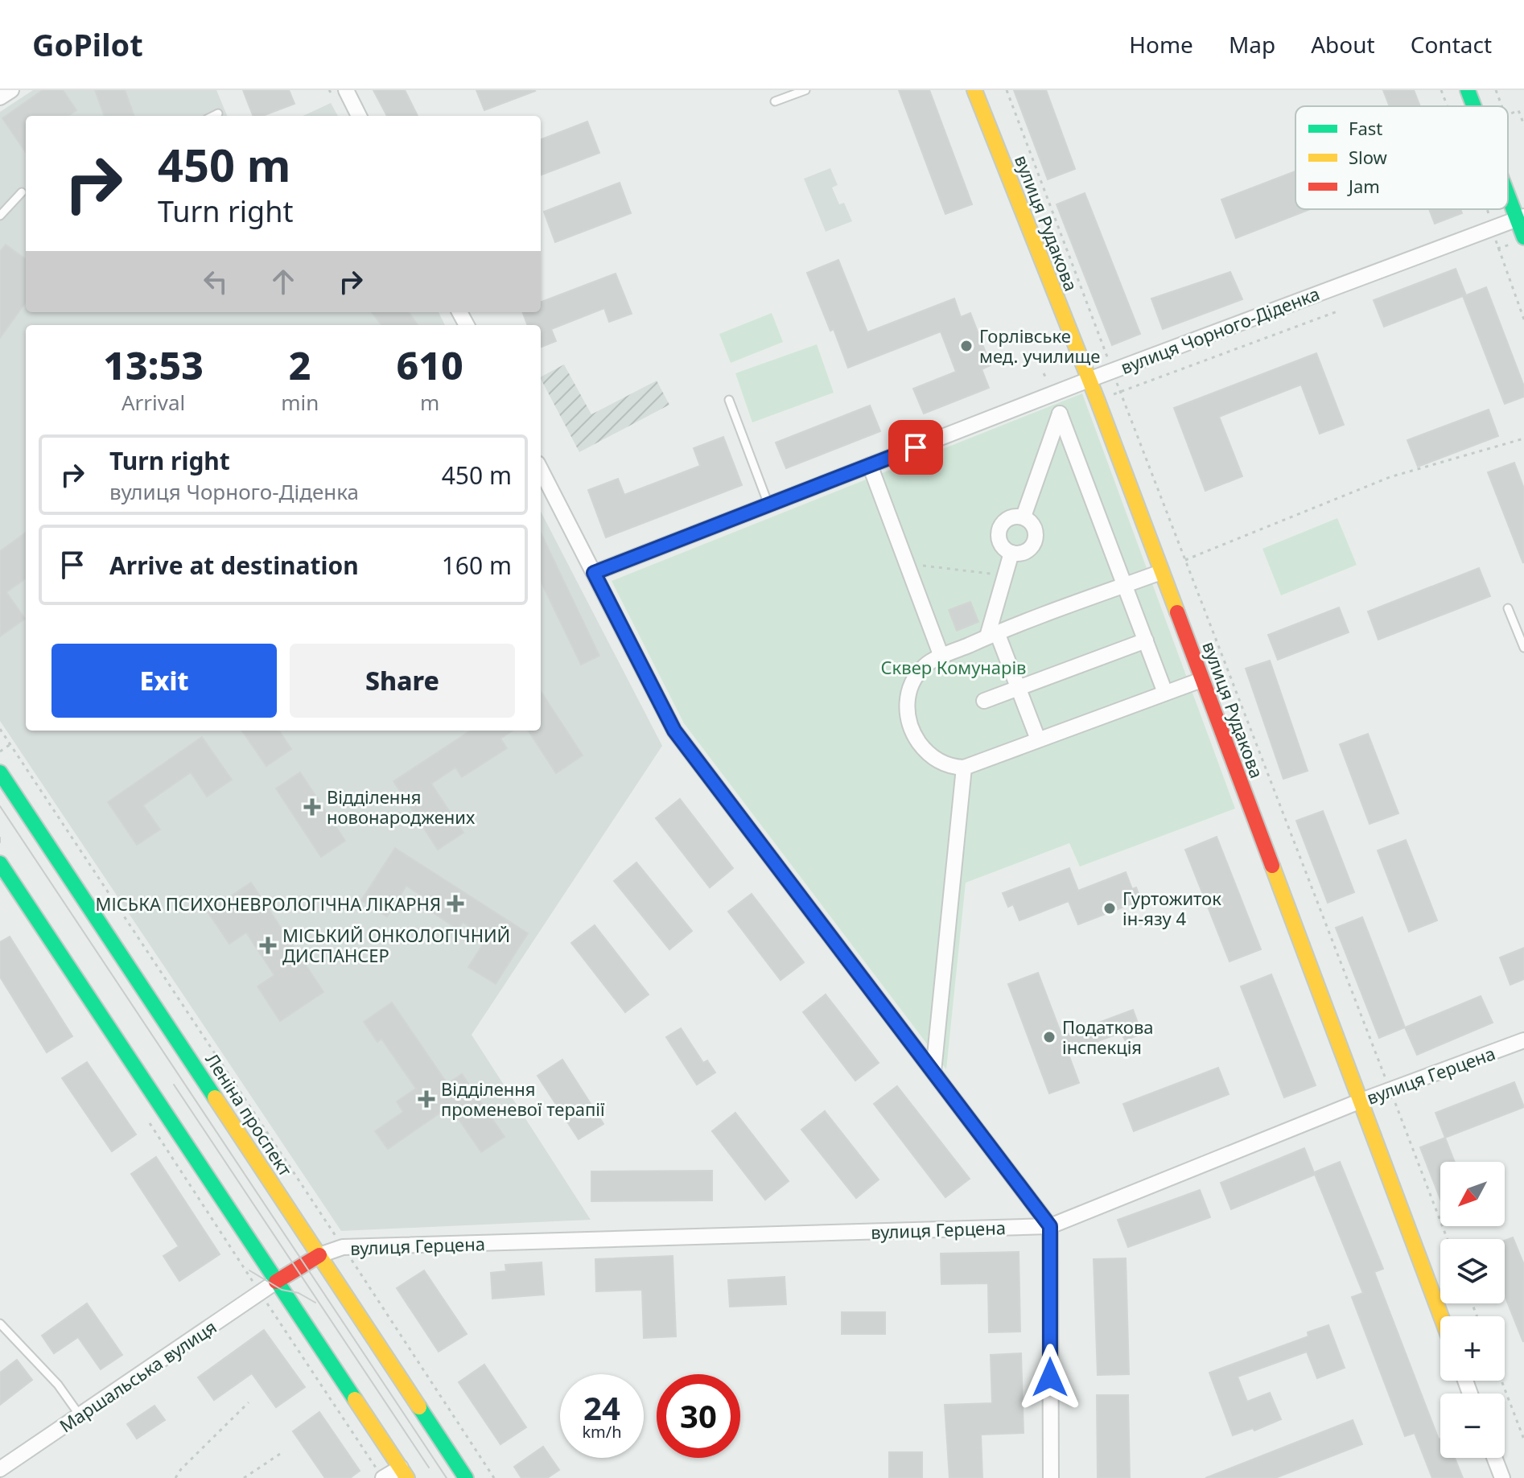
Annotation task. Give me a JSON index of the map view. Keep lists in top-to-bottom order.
{
  "streets": {
    "main road": ["вулиця Рудакова", "Леніна проспект"],
    "street": ["вулиця Чорного-Діденка", "вулиця Герцена", "Маршальська вулиця"]
  },
  "crossings": [
    ["вулиця Рудакова", "вулиця Чорного-Діденка"],
    ["вулиця Рудакова", "вулиця Герцена"],
    ["вулиця Герцена", "Леніна проспект"]
  ],
  "parks": ["Сквер Комунарів"],
  "places": {
    "other": ["Горлівське мед. училище", "Гуртожиток ін-язу 4", "Податкова інспекція"],
    "health": [
      "Відділення новонароджених",
      "МІСЬКА ПСИХОНЕВРОЛОГІЧНА ЛІКАРНЯ",
      "МІСЬКИЙ ОНКОЛОГІЧНИЙ ДИСПАНСЕР",
      "Відділення променевої терапії"
    ]
  },
  "legend": ["Fast", "Slow", "Jam"],
  "north": "bottom left",
  "page": {
    "header": "GoPilot",
    "nav": [
      "Home",
      "Map",
      "About",
      "Contact"
    ],
    "turn": ["450 m", "Turn right"],
    "eta": [
      "13:53",
      "Arrival",
      "2",
      "min",
      "610",
      "m"
    ],
    "list": [
      {
        "name": "Turn right",
        "note": "вулиця Чорного-Діденка",
        "value": "450 m"
      },
      {
        "name": "Arrive at destination",
        "value": "160 m"
      }
    ],
    "buttons": ["Exit", "Share"],
    "map_buttons": ["+", "−"],
    "speed": "24 km/h",
    "limit": "30"
  }
}
